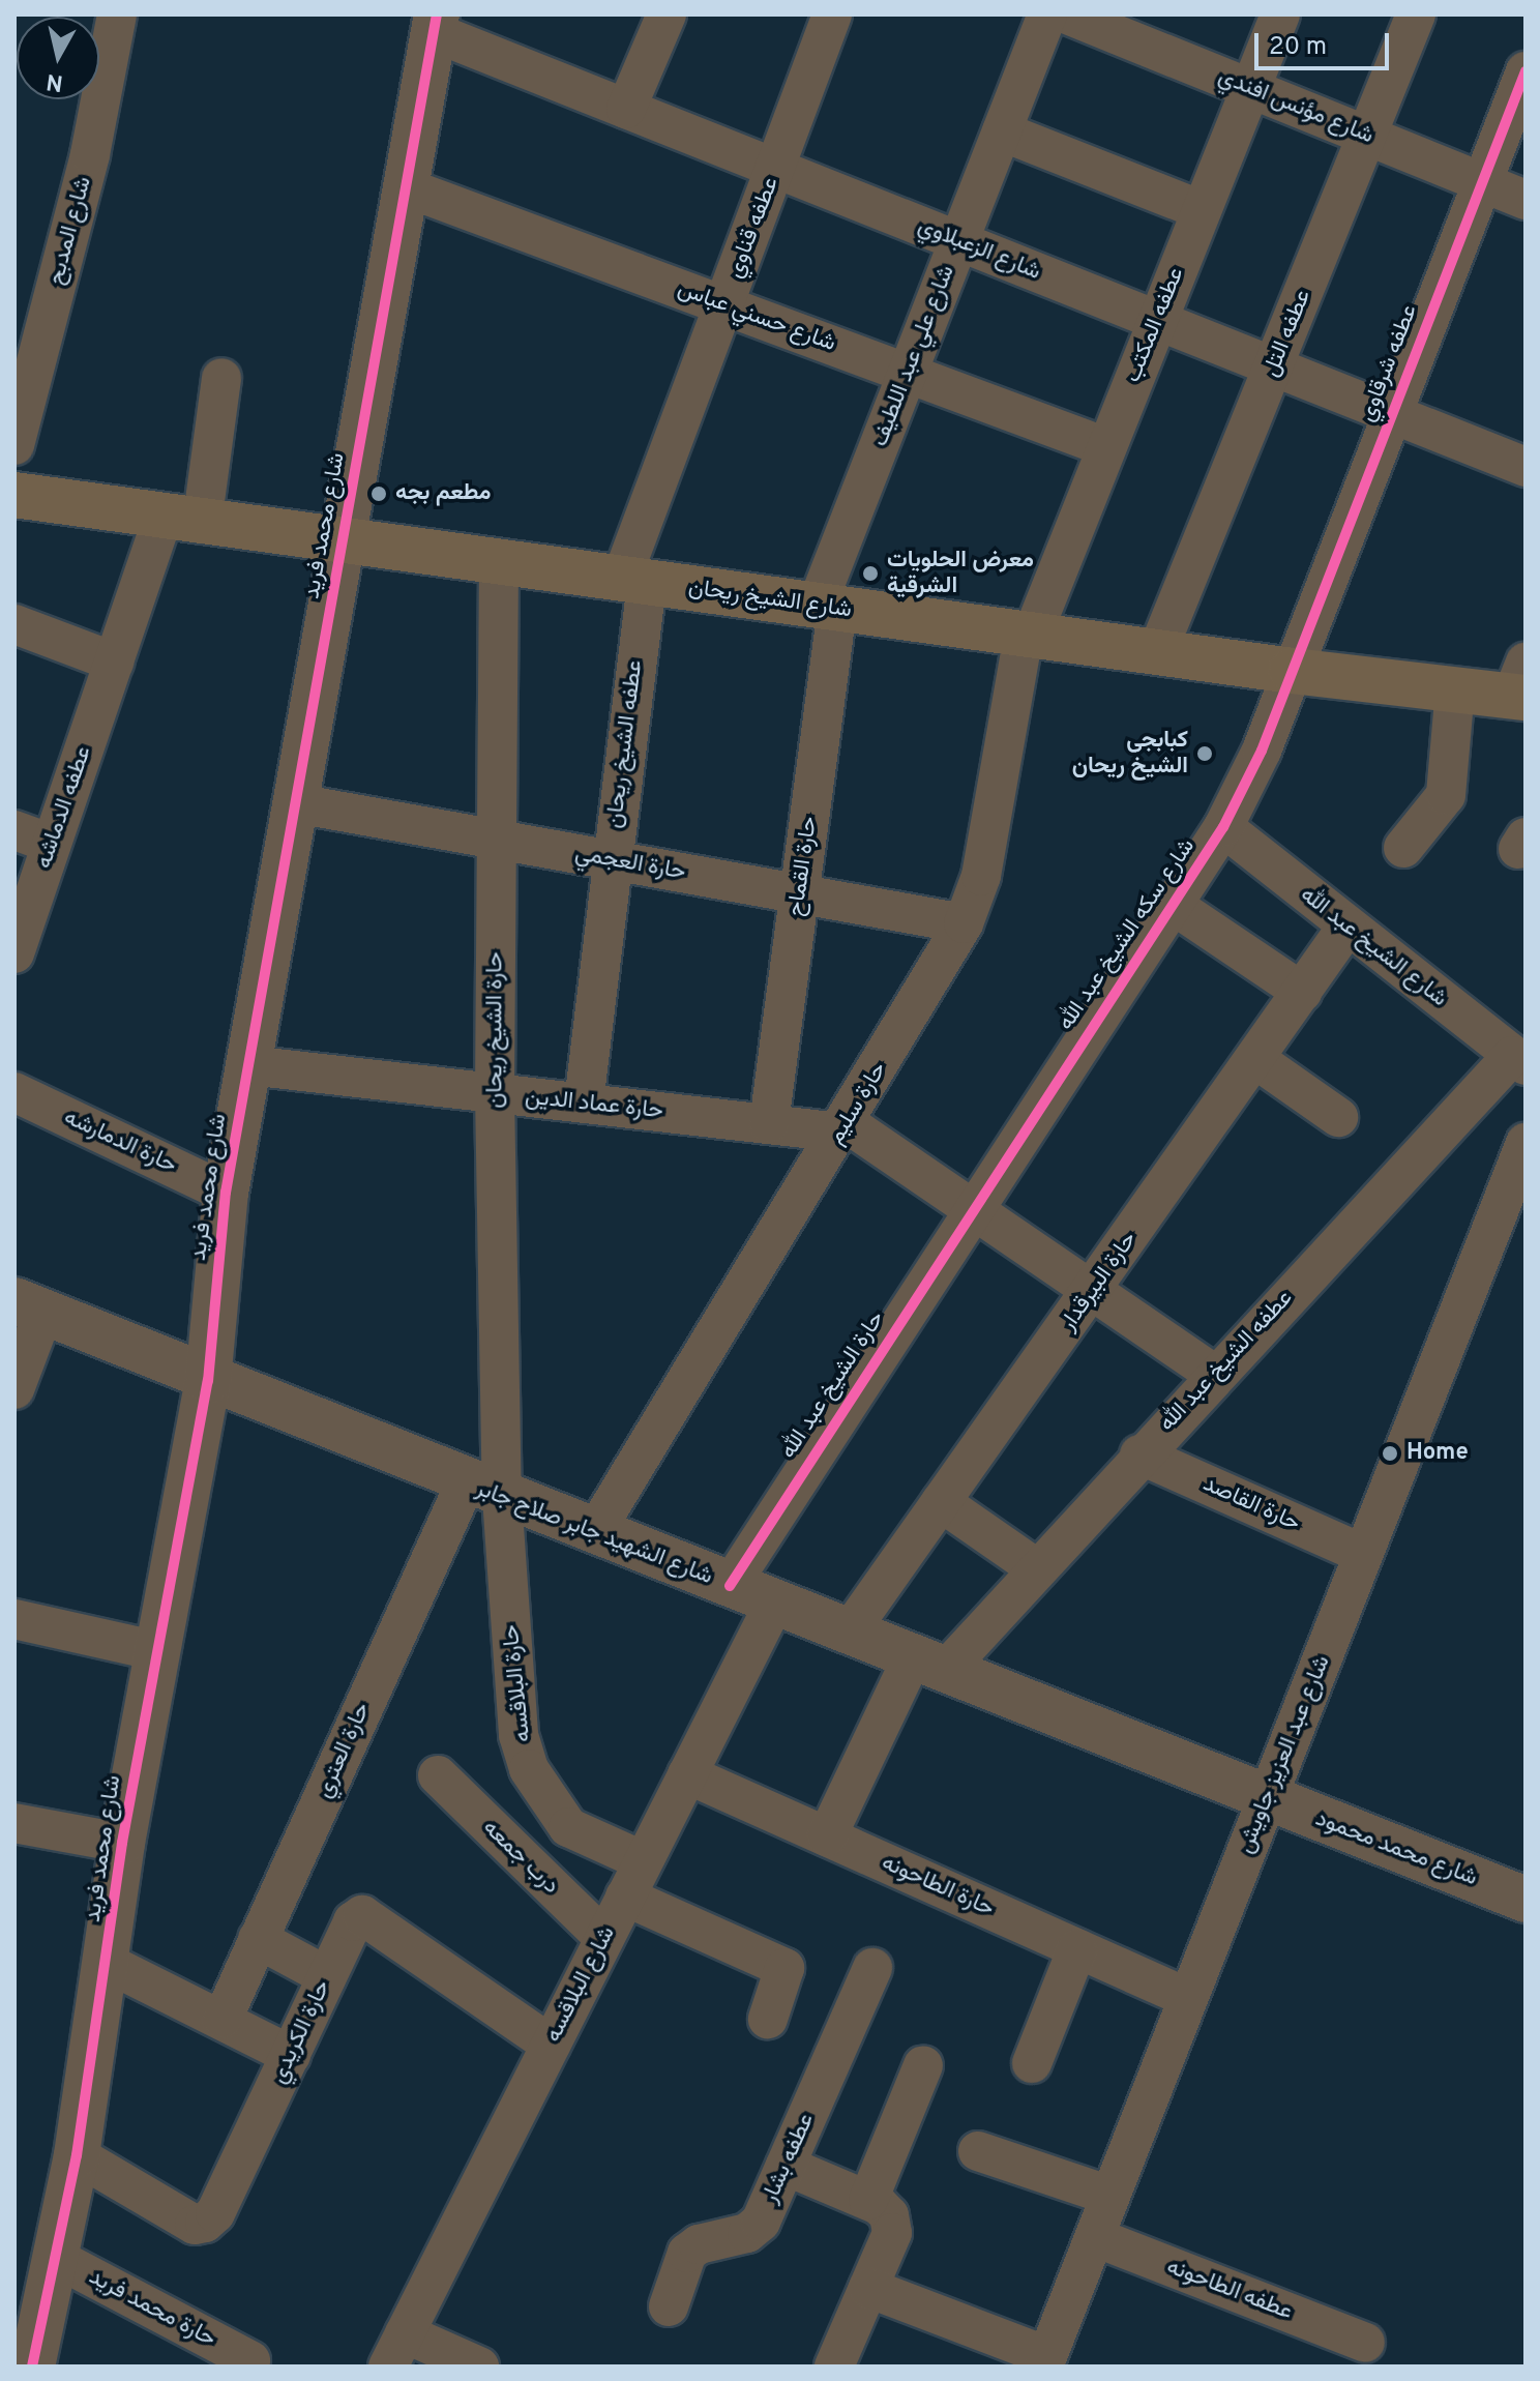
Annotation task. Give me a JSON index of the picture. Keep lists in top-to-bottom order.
{
  "streets": {
    "main road": ["شارع الشيخ ريحان"],
    "street": [
      "شارع مؤنس افندي",
      "عطفه قناوي",
      "شارع المدبح",
      "شارع الزعبلاوي",
      "شارع حسني عباس",
      "عطفه المكتب",
      "عطفه التل",
      "شارع علي عبد اللطيف",
      "عطفه شرقاوي",
      "شارع محمد فريد",
      "عطفه الشيخ ريحان",
      "عطفه الدماشه",
      "حارة العجمي",
      "حارة القماح",
      "شارع سكه الشيخ عبد الله",
      "شارع الشيخ عبد الله",
      "حارة الشيخ ريحان",
      "حارة سليم",
      "حارة عماد الدين",
      "حارة الدمارشه",
      "حارة البيرقدار",
      "عطفه الشيخ عبد الله",
      "حارة الشيخ عبد الله",
      "حارة القاصد",
      "شارع الشهيد جابر صلاح جابر",
      "حارة البلاقسه",
      "حارة العتري",
      "شارع عبد العزيز جاويش",
      "شارع محمد محمود",
      "درب جمعه",
      "حارة الطاحونه",
      "شارع البلاقسه",
      "حارة الكريدي",
      "عطفه بشار",
      "عطفه الطاحونه",
      "حارة محمد فريد"
    ]
  },
  "crossings": [
    ["شارع مؤنس افندي", "عطفه المكتب"],
    ["شارع مؤنس افندي", "عطفه التل"],
    ["شارع مؤنس افندي", "عطفه شرقاوي"],
    ["عطفه قناوي", "شارع الزعبلاوي"],
    ["عطفه قناوي", "شارع حسني عباس"],
    ["عطفه قناوي", "شارع الشيخ ريحان"],
    ["عطفه قناوي", "عطفه الشيخ ريحان"],
    ["شارع الزعبلاوي", "عطفه المكتب"],
    ["شارع الزعبلاوي", "عطفه التل"],
    ["شارع الزعبلاوي", "شارع علي عبد اللطيف"],
    ["شارع الزعبلاوي", "عطفه شرقاوي"],
    ["شارع الزعبلاوي", "شارع محمد فريد"],
    ["شارع حسني عباس", "عطفه المكتب"],
    ["شارع حسني عباس", "شارع علي عبد اللطيف"],
    ["شارع حسني عباس", "شارع محمد فريد"],
    ["عطفه المكتب", "شارع الشيخ ريحان"],
    ["عطفه المكتب", "حارة سليم"],
    ["عطفه التل", "شارع الشيخ ريحان"],
    ["شارع علي عبد اللطيف", "شارع الشيخ ريحان"],
    ["شارع علي عبد اللطيف", "حارة القماح"],
    ["عطفه شرقاوي", "شارع الشيخ ريحان"],
    ["عطفه شرقاوي", "شارع سكه الشيخ عبد الله"],
    ["شارع محمد فريد", "شارع الشيخ ريحان"],
    ["شارع محمد فريد", "حارة العجمي"],
    ["شارع محمد فريد", "حارة عماد الدين"],
    ["شارع محمد فريد", "حارة الدمارشه"],
    ["شارع محمد فريد", "شارع الشهيد جابر صلاح جابر"],
    ["شارع محمد فريد", "حارة الكريدي"],
    ["شارع محمد فريد", "حارة محمد فريد"],
    ["شارع الشيخ ريحان", "عطفه الشيخ ريحان"],
    ["شارع الشيخ ريحان", "عطفه الدماشه"],
    ["شارع الشيخ ريحان", "حارة القماح"],
    ["شارع الشيخ ريحان", "شارع سكه الشيخ عبد الله"],
    ["شارع الشيخ ريحان", "حارة الشيخ ريحان"],
    ["شارع الشيخ ريحان", "حارة سليم"],
    ["عطفه الشيخ ريحان", "حارة العجمي"],
    ["عطفه الشيخ ريحان", "حارة عماد الدين"],
    ["حارة العجمي", "حارة القماح"],
    ["حارة العجمي", "حارة الشيخ ريحان"],
    ["حارة العجمي", "حارة سليم"],
    ["حارة القماح", "حارة عماد الدين"],
    ["شارع سكه الشيخ عبد الله", "شارع الشيخ عبد الله"],
    ["شارع سكه الشيخ عبد الله", "حارة الشيخ عبد الله"],
    ["شارع الشيخ عبد الله", "حارة البيرقدار"],
    ["شارع الشيخ عبد الله", "عطفه الشيخ عبد الله"],
    ["حارة الشيخ ريحان", "حارة عماد الدين"],
    ["حارة الشيخ ريحان", "شارع الشهيد جابر صلاح جابر"],
    ["حارة الشيخ ريحان", "حارة البلاقسه"],
    ["حارة الشيخ ريحان", "حارة العتري"],
    ["حارة سليم", "حارة عماد الدين"],
    ["حارة سليم", "شارع الشهيد جابر صلاح جابر"],
    ["حارة البيرقدار", "شارع الشهيد جابر صلاح جابر"],
    ["عطفه الشيخ عبد الله", "حارة القاصد"],
    ["عطفه الشيخ عبد الله", "شارع الشهيد جابر صلاح جابر"],
    ["عطفه الشيخ عبد الله", "حارة الطاحونه"],
    ["حارة الشيخ عبد الله", "شارع الشهيد جابر صلاح جابر"],
    ["حارة القاصد", "شارع عبد العزيز جاويش"],
    ["شارع الشهيد جابر صلاح جابر", "حارة البلاقسه"],
    ["شارع الشهيد جابر صلاح جابر", "حارة العتري"],
    ["شارع الشهيد جابر صلاح جابر", "شارع عبد العزيز جاويش"],
    ["شارع الشهيد جابر صلاح جابر", "شارع محمد محمود"],
    ["شارع الشهيد جابر صلاح جابر", "شارع البلاقسه"],
    ["حارة البلاقسه", "حارة العتري"],
    ["حارة البلاقسه", "شارع البلاقسه"],
    ["شارع عبد العزيز جاويش", "شارع محمد محمود"],
    ["شارع عبد العزيز جاويش", "حارة الطاحونه"],
    ["شارع عبد العزيز جاويش", "عطفه الطاحونه"],
    ["درب جمعه", "شارع البلاقسه"],
    ["حارة الطاحونه", "شارع البلاقسه"],
    ["شارع البلاقسه", "حارة الكريدي"]
  ],
  "places": [
    "مطعم بجه",
    "معرض الحلويات الشرقية",
    "كبابجى الشيخ ريحان",
    "Home"
  ],
  "scale_bar": "20 m",
  "north": "bottom"
}
